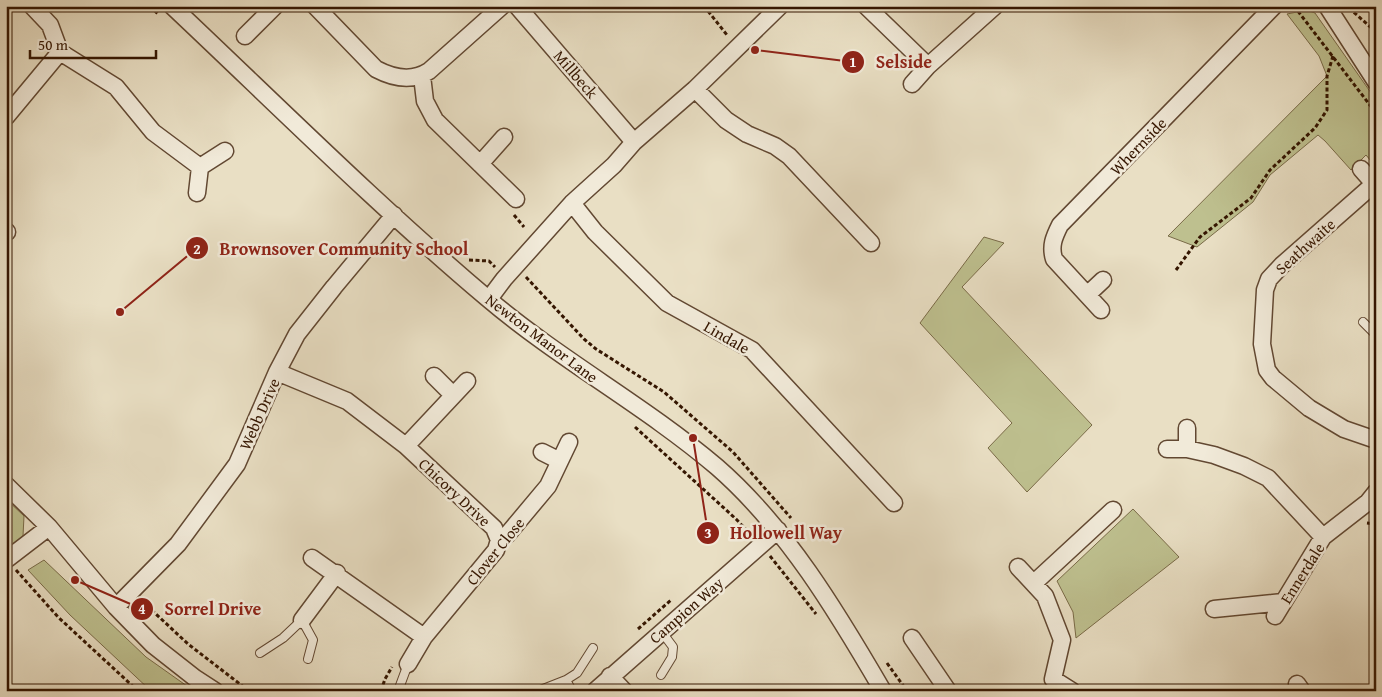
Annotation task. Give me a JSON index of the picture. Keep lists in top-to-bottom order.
{
  "streets": {
    "street": [
      "Millbeck",
      "Whernside",
      "Seathwaite",
      "Lindale",
      "Newton Manor Lane",
      "Webb Drive",
      "Chicory Drive",
      "Clover Close",
      "Ennerdale",
      "Campion Way"
    ]
  },
  "crossings": [
    ["Newton Manor Lane", "Webb Drive"],
    ["Newton Manor Lane", "Campion Way"],
    ["Webb Drive", "Chicory Drive"],
    ["Chicory Drive", "Clover Close"]
  ],
  "places": [
    "Selside",
    "Brownsover Community School",
    "Hollowell Way",
    "Sorrel Drive"
  ],
  "scale_bar": "50 m"
}
